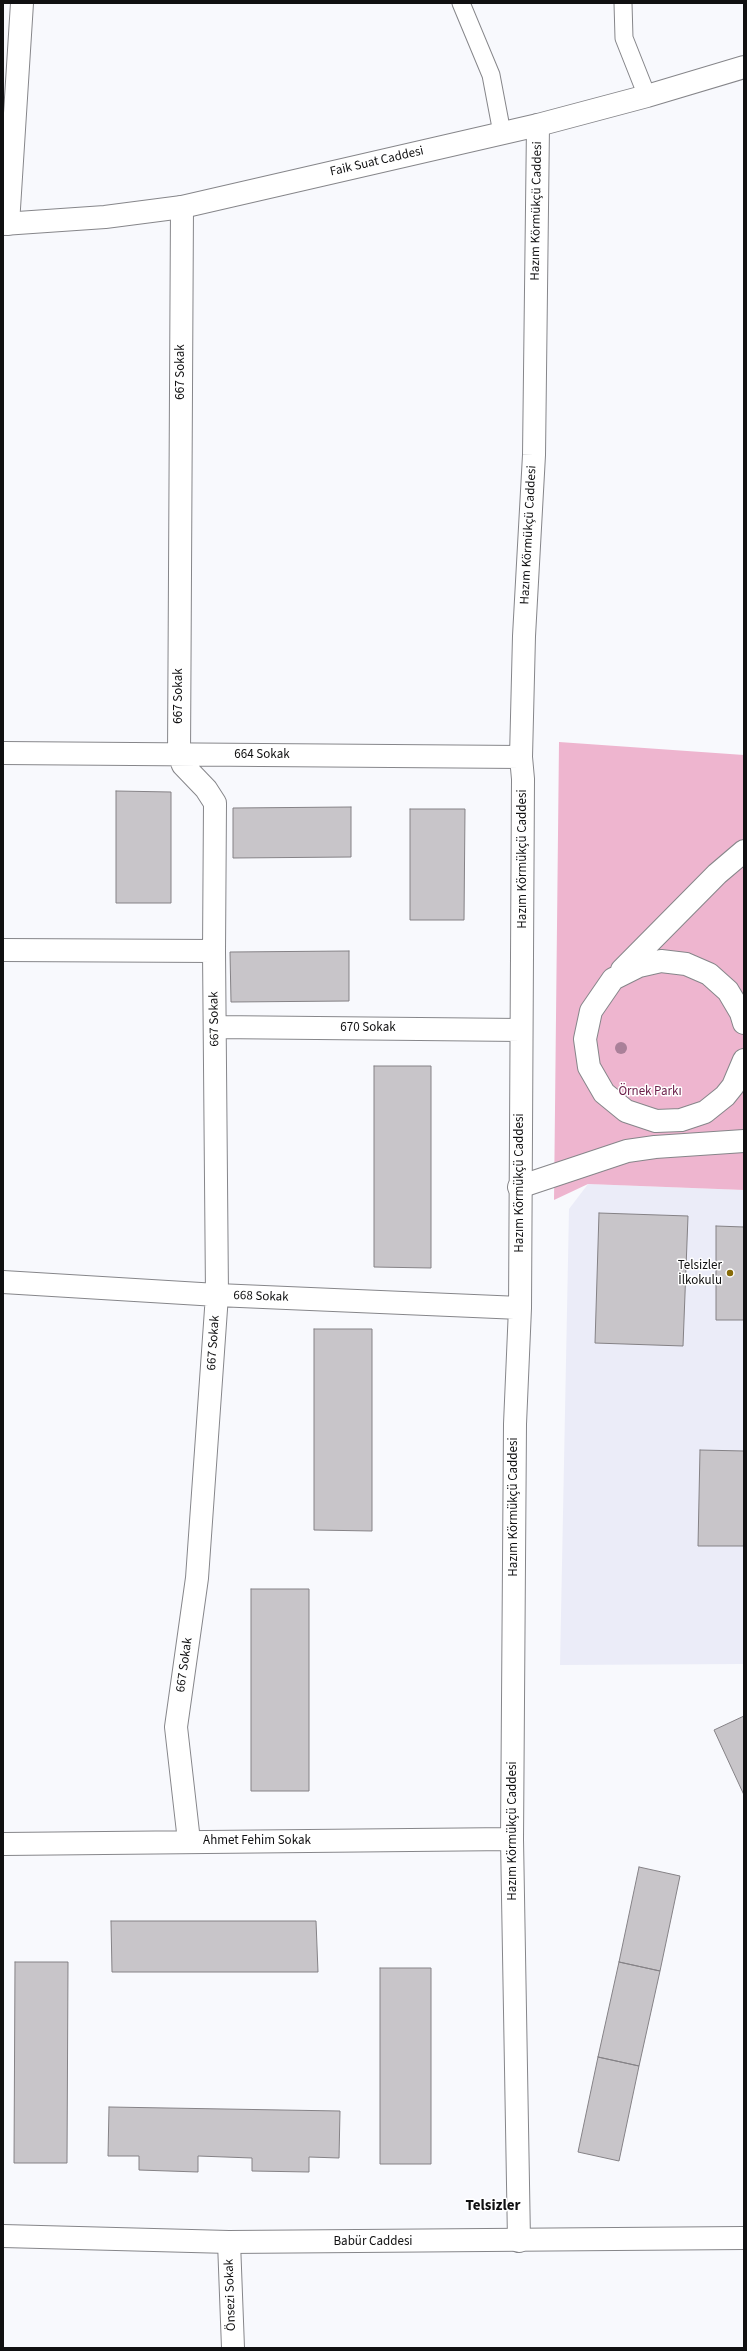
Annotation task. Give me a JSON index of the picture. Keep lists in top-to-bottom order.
{
  "streets": {
    "street": [
      "Faik Suat Caddesi",
      "Hazım Körmükçü Caddesi",
      "667 Sokak",
      "664 Sokak",
      "670 Sokak",
      "668 Sokak",
      "Ahmet Fehim Sokak",
      "Babür Caddesi",
      "Önsezi Sokak"
    ]
  },
  "crossings": [
    ["Faik Suat Caddesi", "Hazım Körmükçü Caddesi"],
    ["Faik Suat Caddesi", "667 Sokak"],
    ["Hazım Körmükçü Caddesi", "664 Sokak"],
    ["Hazım Körmükçü Caddesi", "670 Sokak"],
    ["Hazım Körmükçü Caddesi", "668 Sokak"],
    ["Hazım Körmükçü Caddesi", "Ahmet Fehim Sokak"],
    ["Hazım Körmükçü Caddesi", "Babür Caddesi"],
    ["667 Sokak", "664 Sokak"],
    ["667 Sokak", "670 Sokak"],
    ["667 Sokak", "668 Sokak"],
    ["667 Sokak", "Ahmet Fehim Sokak"],
    ["Babür Caddesi", "Önsezi Sokak"]
  ],
  "districts": ["Telsizler"],
  "parks": ["Örnek Parkı"],
  "places": ["Telsizler İlkokulu"]
}
